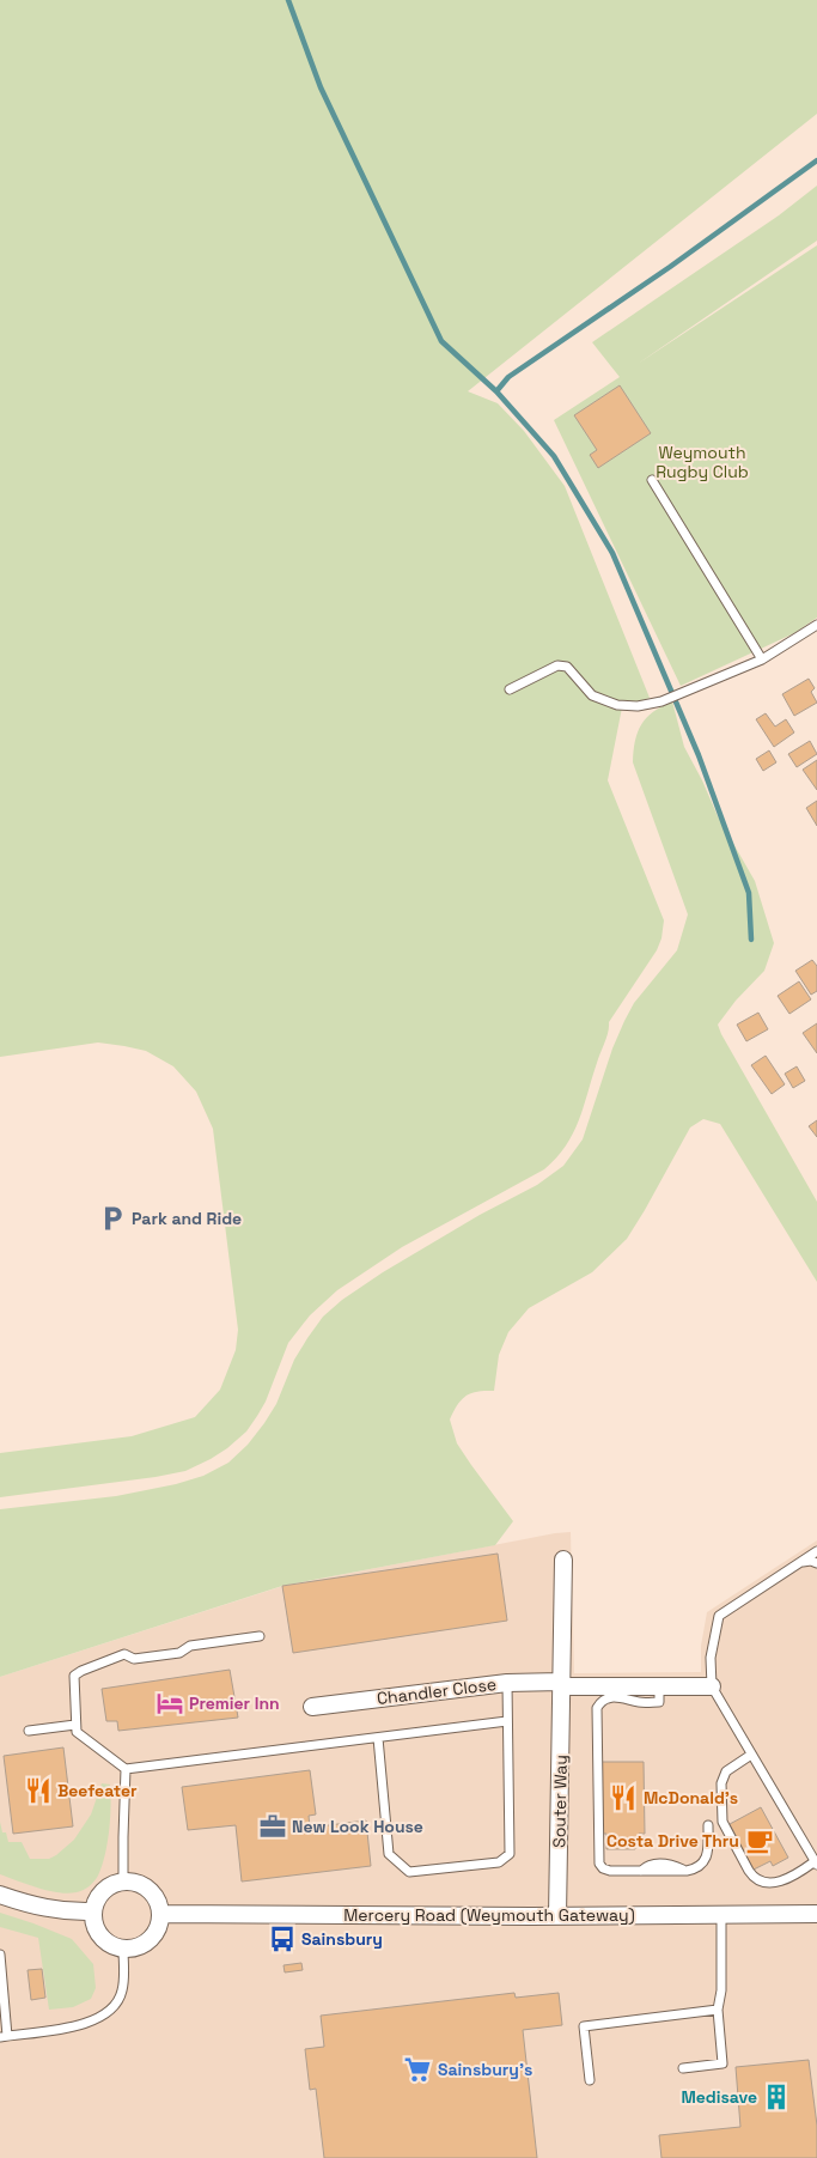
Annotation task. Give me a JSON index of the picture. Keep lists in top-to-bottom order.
{
  "streets": {
    "street": ["Chandler Close", "Souter Way", "Mercery Road (Weymouth Gateway)"]
  },
  "crossings": [
    ["Chandler Close", "Souter Way"],
    ["Souter Way", "Mercery Road (Weymouth Gateway)"]
  ],
  "parks": ["Weymouth Rugby Club"],
  "places": {
    "parking": ["Park and Ride"],
    "hotel": ["Premier Inn"],
    "restaurant": ["Beefeater", "McDonald's"],
    "office": ["New Look House"],
    "cafe": ["Costa Drive Thru"],
    "bus stop": ["Sainsbury"],
    "supermarket": ["Sainsbury's"],
    "building": ["Medisave"]
  }
}
